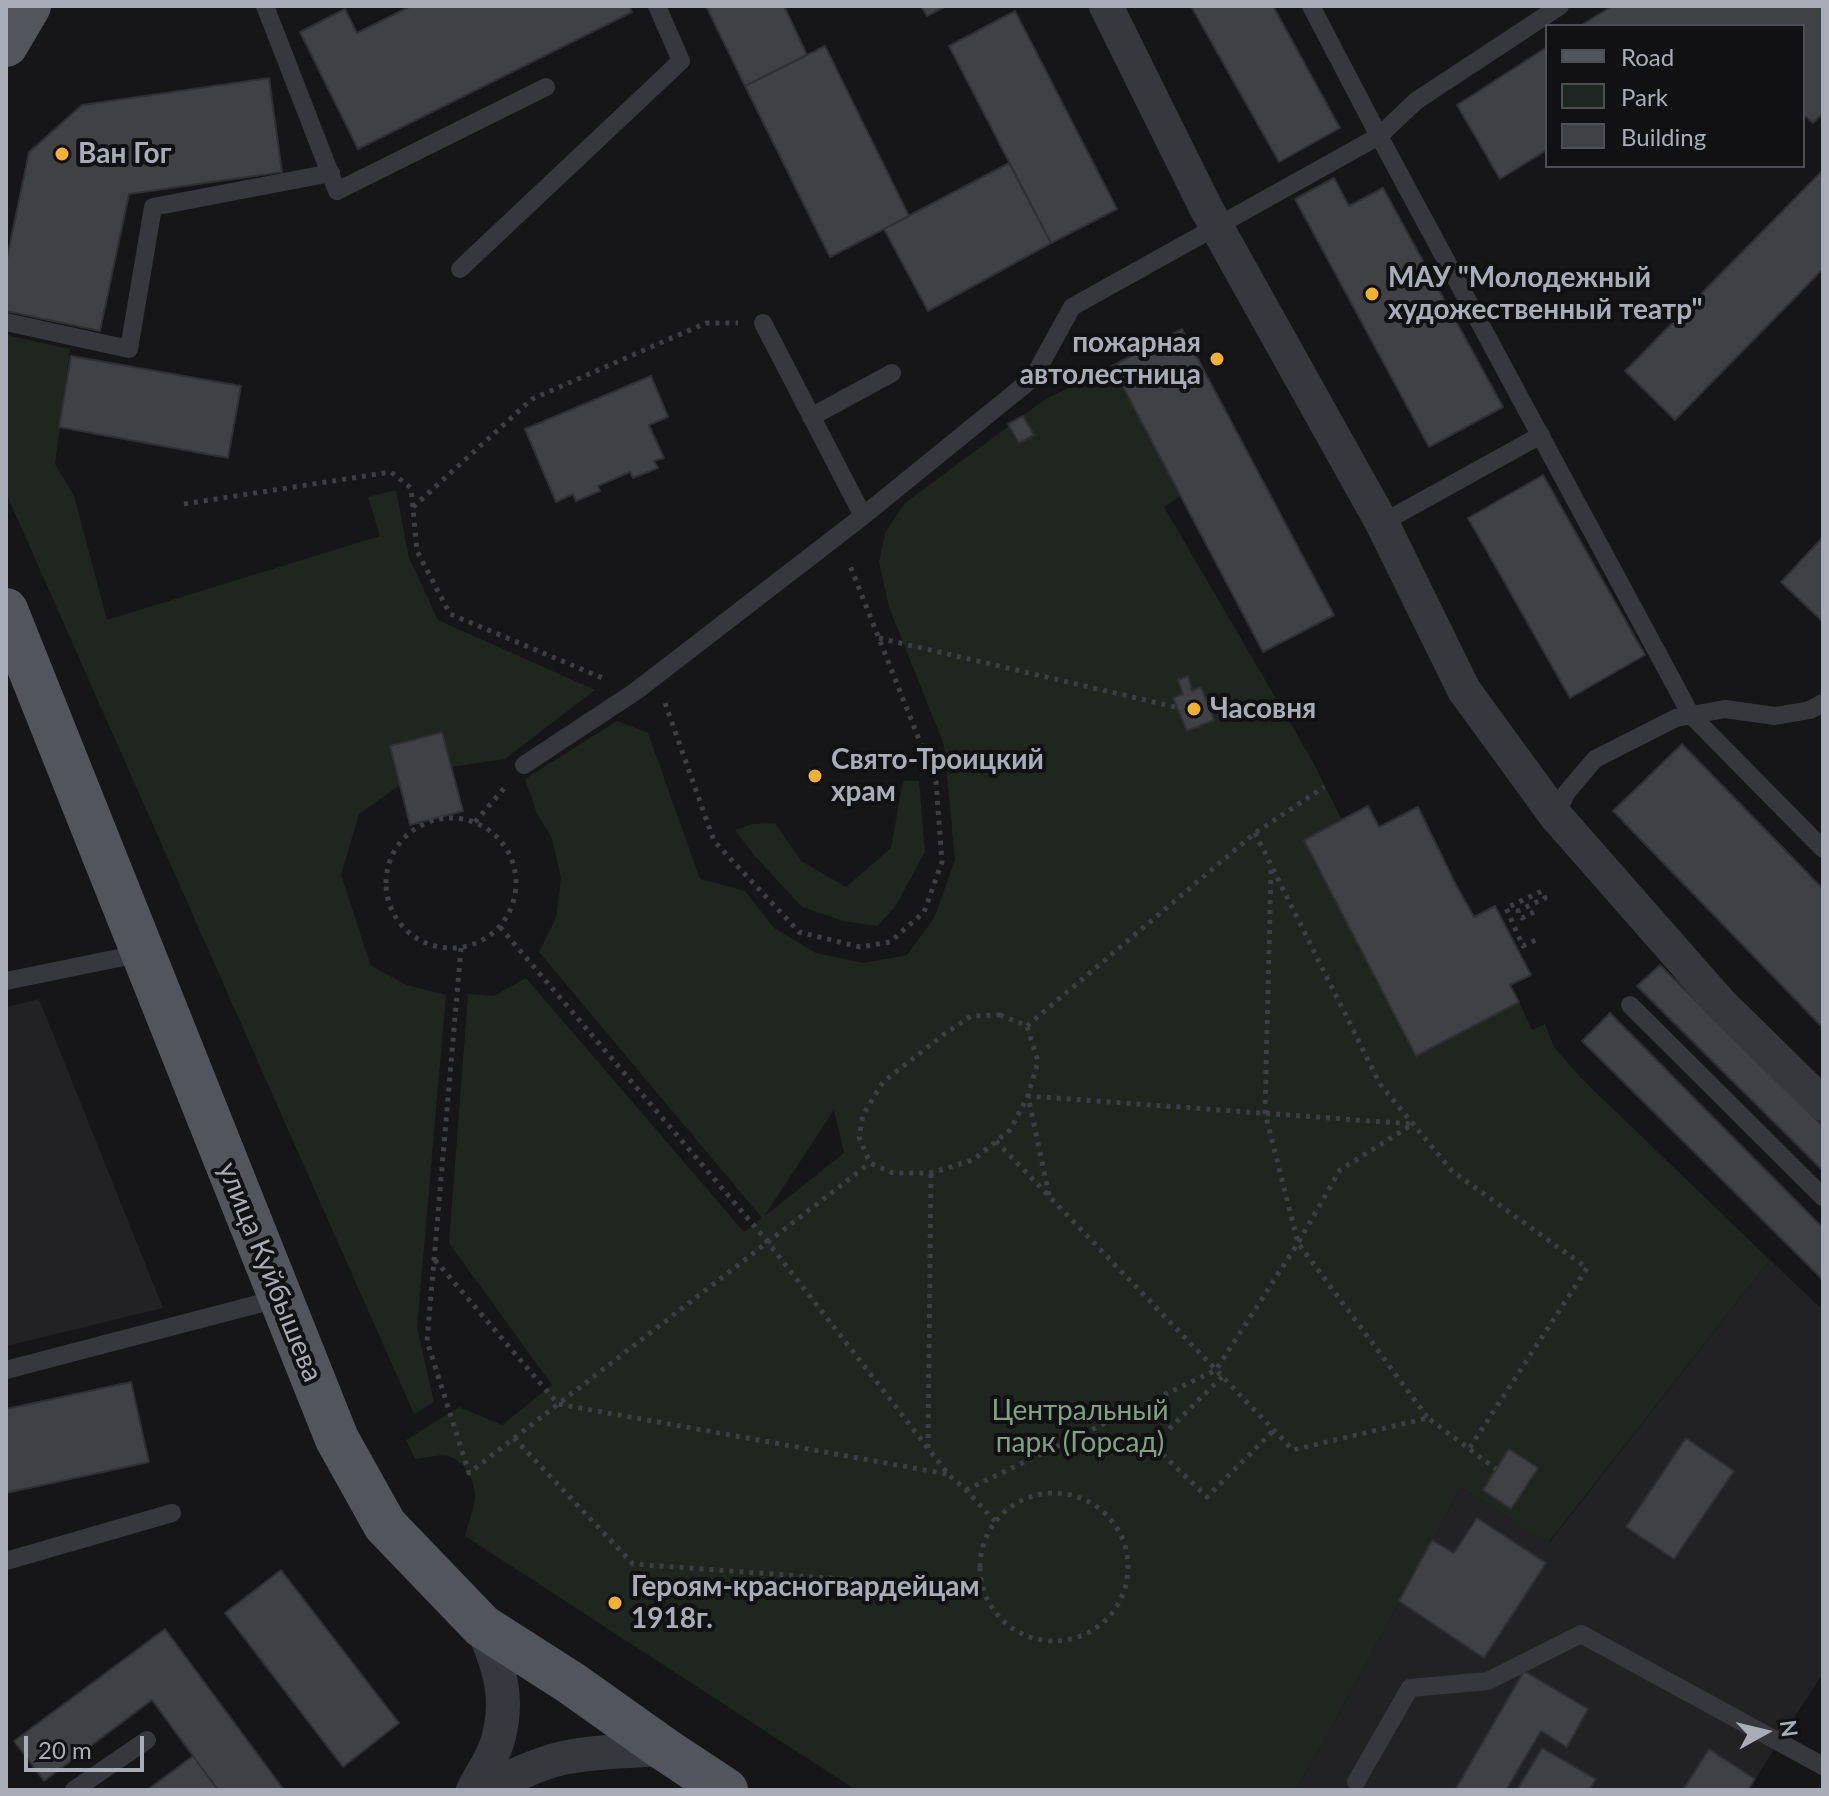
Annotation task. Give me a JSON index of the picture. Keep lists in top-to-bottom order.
{
  "streets": {
    "main road": ["улица Куйбышева"]
  },
  "parks": ["Центральный парк (Горсад)"],
  "places": [
    "Ван Гог",
    "МАУ \"Молодежный художественный театр\"",
    "пожарная автолестница",
    "Часовня",
    "Свято-Троицкий храм",
    "Героям-красногвардейцам 1918г."
  ],
  "legend": ["Road", "Park", "Building"],
  "scale_bar": "20 m",
  "north": "right"
}
